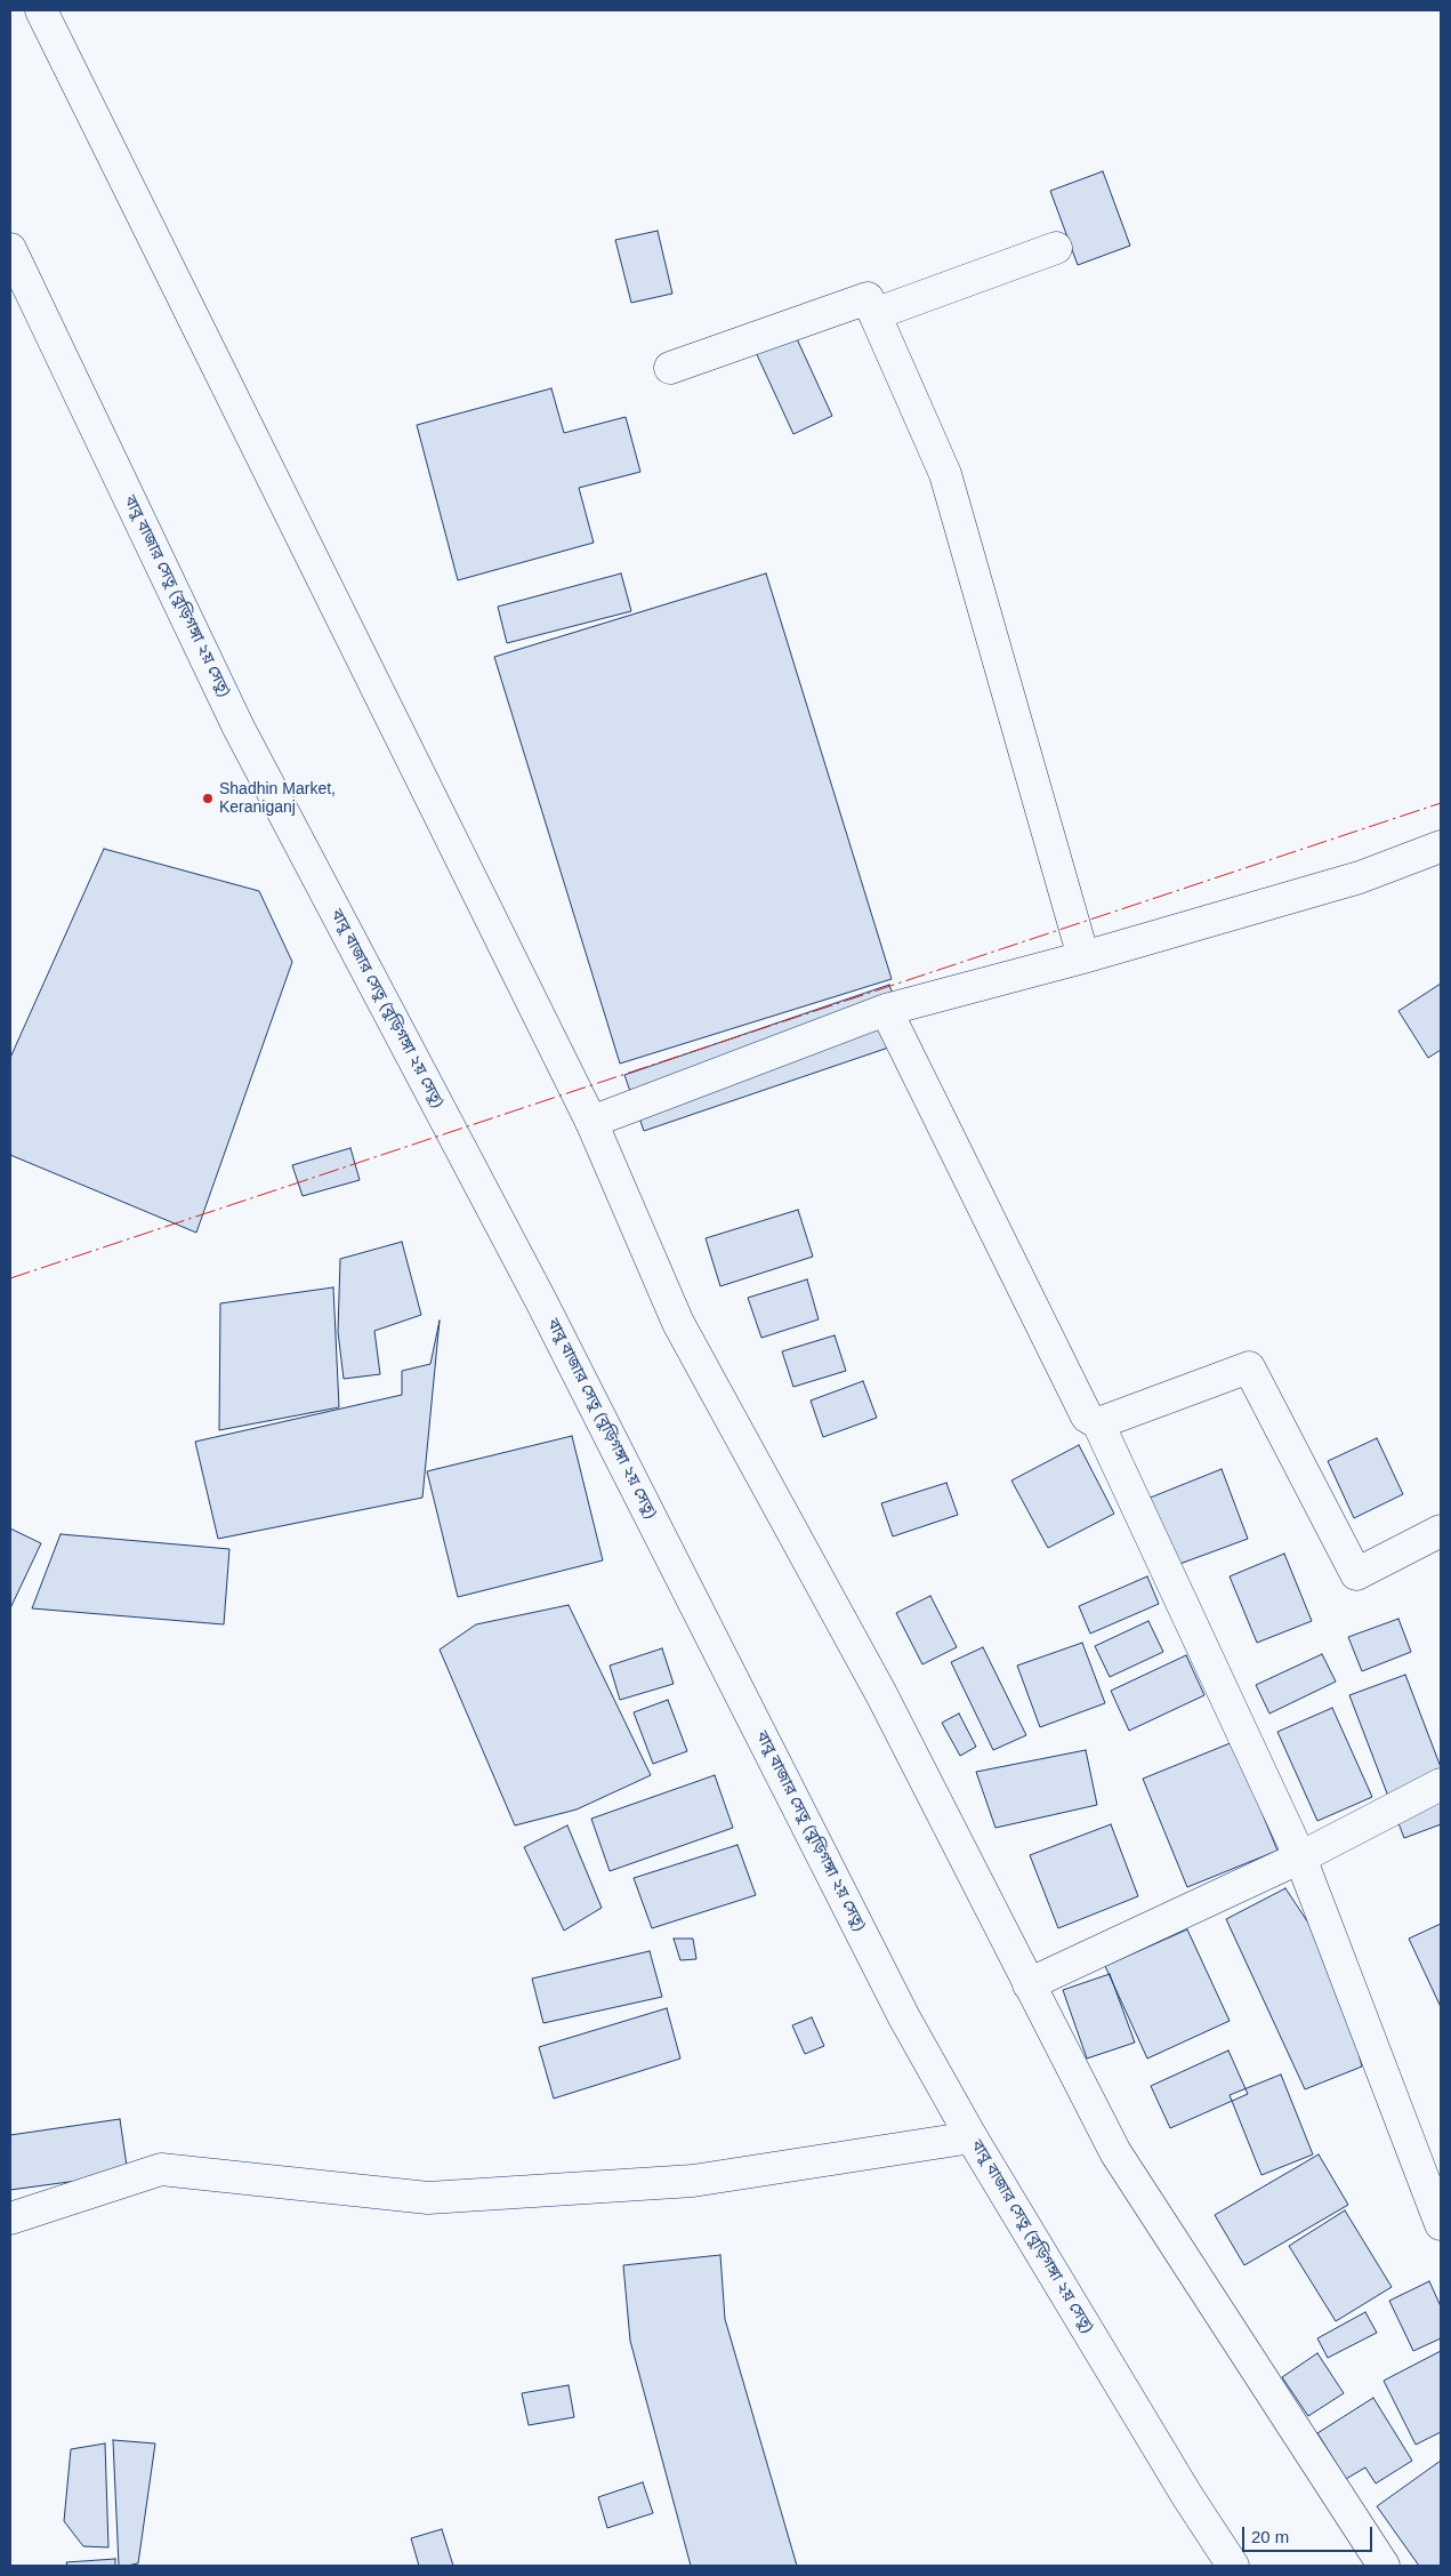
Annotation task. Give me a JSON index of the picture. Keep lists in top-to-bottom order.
{
  "streets": {
    "main road": ["বাবু বাজার সেতু (বুড়িগঙ্গা ২য় সেতু)"]
  },
  "places": ["Shadhin Market, Keraniganj"],
  "scale_bar": "20 m"
}
